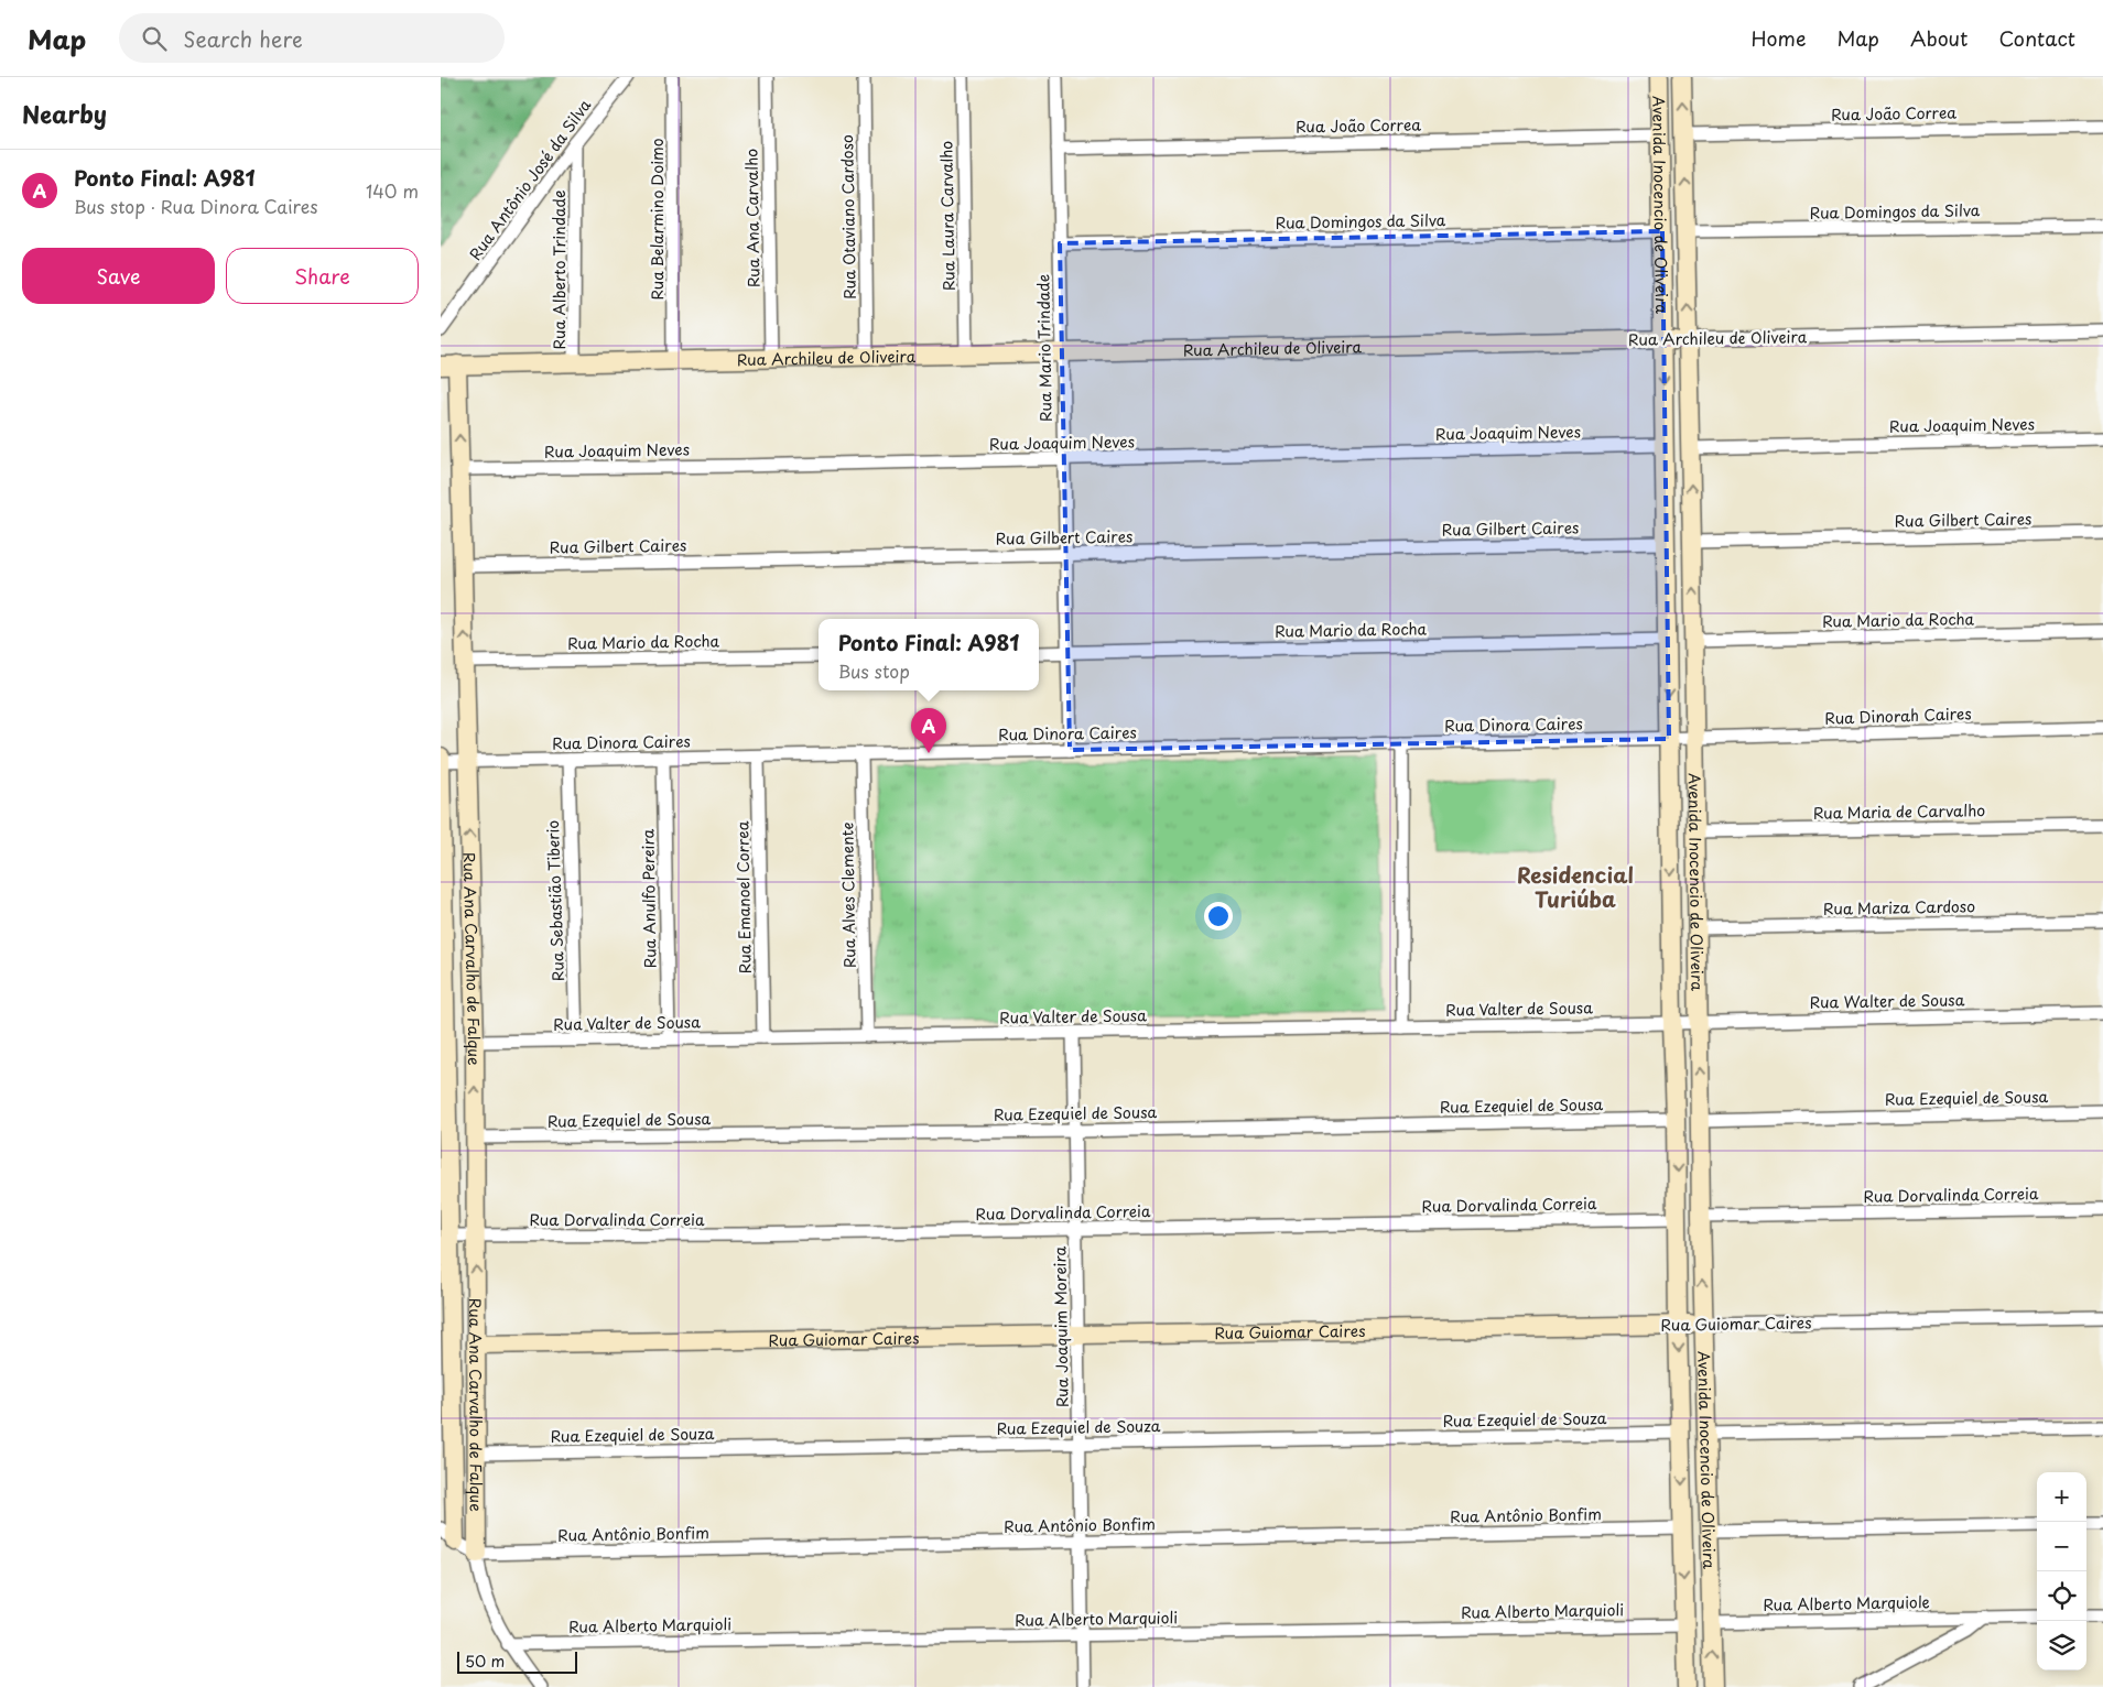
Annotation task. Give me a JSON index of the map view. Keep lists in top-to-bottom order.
{
  "streets": {
    "street": [
      "Rua João Correa",
      "Rua Antônio José da Silva",
      "Avenida Inocencio de Oliveira",
      "Rua Domingos da Silva",
      "Rua Laura Carvalho",
      "Rua Otaviano Cardoso",
      "Rua Ana Carvalho",
      "Rua Belarmino Doimo",
      "Rua Alberto Trindade",
      "Rua Archileu de Oliveira",
      "Rua Mario Trindade",
      "Rua Joaquim Neves",
      "Rua Gilbert Caires",
      "Rua Mario da Rocha",
      "Rua Dinorah Caires",
      "Rua Dinora Caires",
      "Rua Maria de Carvalho",
      "Rua Alves Clemente",
      "Rua Emanoel Correa",
      "Rua Anulfo Pereira",
      "Rua Sebastião Tiberio",
      "Rua Mariza Cardoso",
      "Rua Ana Carvalho de Falque",
      "Rua Walter de Sousa",
      "Rua Valter de Sousa",
      "Rua Ezequiel de Sousa",
      "Rua Dorvalinda Correia",
      "Rua Guiomar Caires",
      "Rua Joaquim Moreira",
      "Rua Ezequiel de Souza",
      "Rua Antônio Bonfim",
      "Rua Alberto Marquiole",
      "Rua Alberto Marquioli"
    ]
  },
  "crossings": [
    ["Rua João Correa", "Avenida Inocencio de Oliveira"],
    ["Rua João Correa", "Rua Mario Trindade"],
    ["Rua Antônio José da Silva", "Rua Alberto Trindade"],
    ["Avenida Inocencio de Oliveira", "Rua Domingos da Silva"],
    ["Avenida Inocencio de Oliveira", "Rua Archileu de Oliveira"],
    ["Avenida Inocencio de Oliveira", "Rua Joaquim Neves"],
    ["Avenida Inocencio de Oliveira", "Rua Gilbert Caires"],
    ["Avenida Inocencio de Oliveira", "Rua Mario da Rocha"],
    ["Avenida Inocencio de Oliveira", "Rua Dinorah Caires"],
    ["Avenida Inocencio de Oliveira", "Rua Dinora Caires"],
    ["Avenida Inocencio de Oliveira", "Rua Maria de Carvalho"],
    ["Avenida Inocencio de Oliveira", "Rua Mariza Cardoso"],
    ["Avenida Inocencio de Oliveira", "Rua Walter de Sousa"],
    ["Avenida Inocencio de Oliveira", "Rua Valter de Sousa"],
    ["Avenida Inocencio de Oliveira", "Rua Ezequiel de Sousa"],
    ["Avenida Inocencio de Oliveira", "Rua Dorvalinda Correia"],
    ["Avenida Inocencio de Oliveira", "Rua Guiomar Caires"],
    ["Avenida Inocencio de Oliveira", "Rua Ezequiel de Souza"],
    ["Avenida Inocencio de Oliveira", "Rua Antônio Bonfim"],
    ["Avenida Inocencio de Oliveira", "Rua Alberto Marquiole"],
    ["Avenida Inocencio de Oliveira", "Rua Alberto Marquioli"],
    ["Rua Domingos da Silva", "Rua Mario Trindade"],
    ["Rua Laura Carvalho", "Rua Archileu de Oliveira"],
    ["Rua Otaviano Cardoso", "Rua Archileu de Oliveira"],
    ["Rua Ana Carvalho", "Rua Archileu de Oliveira"],
    ["Rua Belarmino Doimo", "Rua Archileu de Oliveira"],
    ["Rua Alberto Trindade", "Rua Archileu de Oliveira"],
    ["Rua Archileu de Oliveira", "Rua Mario Trindade"],
    ["Rua Archileu de Oliveira", "Rua Ana Carvalho de Falque"],
    ["Rua Mario Trindade", "Rua Joaquim Neves"],
    ["Rua Mario Trindade", "Rua Gilbert Caires"],
    ["Rua Mario Trindade", "Rua Mario da Rocha"],
    ["Rua Mario Trindade", "Rua Dinora Caires"],
    ["Rua Joaquim Neves", "Rua Ana Carvalho de Falque"],
    ["Rua Gilbert Caires", "Rua Ana Carvalho de Falque"],
    ["Rua Mario da Rocha", "Rua Ana Carvalho de Falque"],
    ["Rua Dinorah Caires", "Rua Dinora Caires"],
    ["Rua Dinora Caires", "Rua Alves Clemente"],
    ["Rua Dinora Caires", "Rua Emanoel Correa"],
    ["Rua Dinora Caires", "Rua Anulfo Pereira"],
    ["Rua Dinora Caires", "Rua Sebastião Tiberio"],
    ["Rua Dinora Caires", "Rua Ana Carvalho de Falque"],
    ["Rua Alves Clemente", "Rua Valter de Sousa"],
    ["Rua Emanoel Correa", "Rua Valter de Sousa"],
    ["Rua Anulfo Pereira", "Rua Valter de Sousa"],
    ["Rua Sebastião Tiberio", "Rua Valter de Sousa"],
    ["Rua Ana Carvalho de Falque", "Rua Valter de Sousa"],
    ["Rua Ana Carvalho de Falque", "Rua Ezequiel de Sousa"],
    ["Rua Ana Carvalho de Falque", "Rua Dorvalinda Correia"],
    ["Rua Ana Carvalho de Falque", "Rua Guiomar Caires"],
    ["Rua Ana Carvalho de Falque", "Rua Ezequiel de Souza"],
    ["Rua Ana Carvalho de Falque", "Rua Antônio Bonfim"],
    ["Rua Walter de Sousa", "Rua Valter de Sousa"],
    ["Rua Valter de Sousa", "Rua Joaquim Moreira"],
    ["Rua Ezequiel de Sousa", "Rua Joaquim Moreira"],
    ["Rua Dorvalinda Correia", "Rua Joaquim Moreira"],
    ["Rua Guiomar Caires", "Rua Joaquim Moreira"],
    ["Rua Joaquim Moreira", "Rua Ezequiel de Souza"],
    ["Rua Joaquim Moreira", "Rua Antônio Bonfim"],
    ["Rua Joaquim Moreira", "Rua Alberto Marquioli"]
  ],
  "districts": ["Residencial Turiúba"],
  "scale_bar": "50 m",
  "page": {
    "header": "Map",
    "search": "Search here",
    "nav": [
      "Home",
      "Map",
      "About",
      "Contact"
    ],
    "heading": "Nearby",
    "list": [
      {
        "mark": "A",
        "name": "Ponto Final: A981",
        "note": "Bus stop · Rua Dinora Caires",
        "value": "140 m"
      }
    ],
    "buttons": ["Save", "Share"],
    "popup": ["Ponto Final: A981", "Bus stop"],
    "pins": "A",
    "map_buttons": ["+", "−"],
    "scale": "50 m"
  }
}
